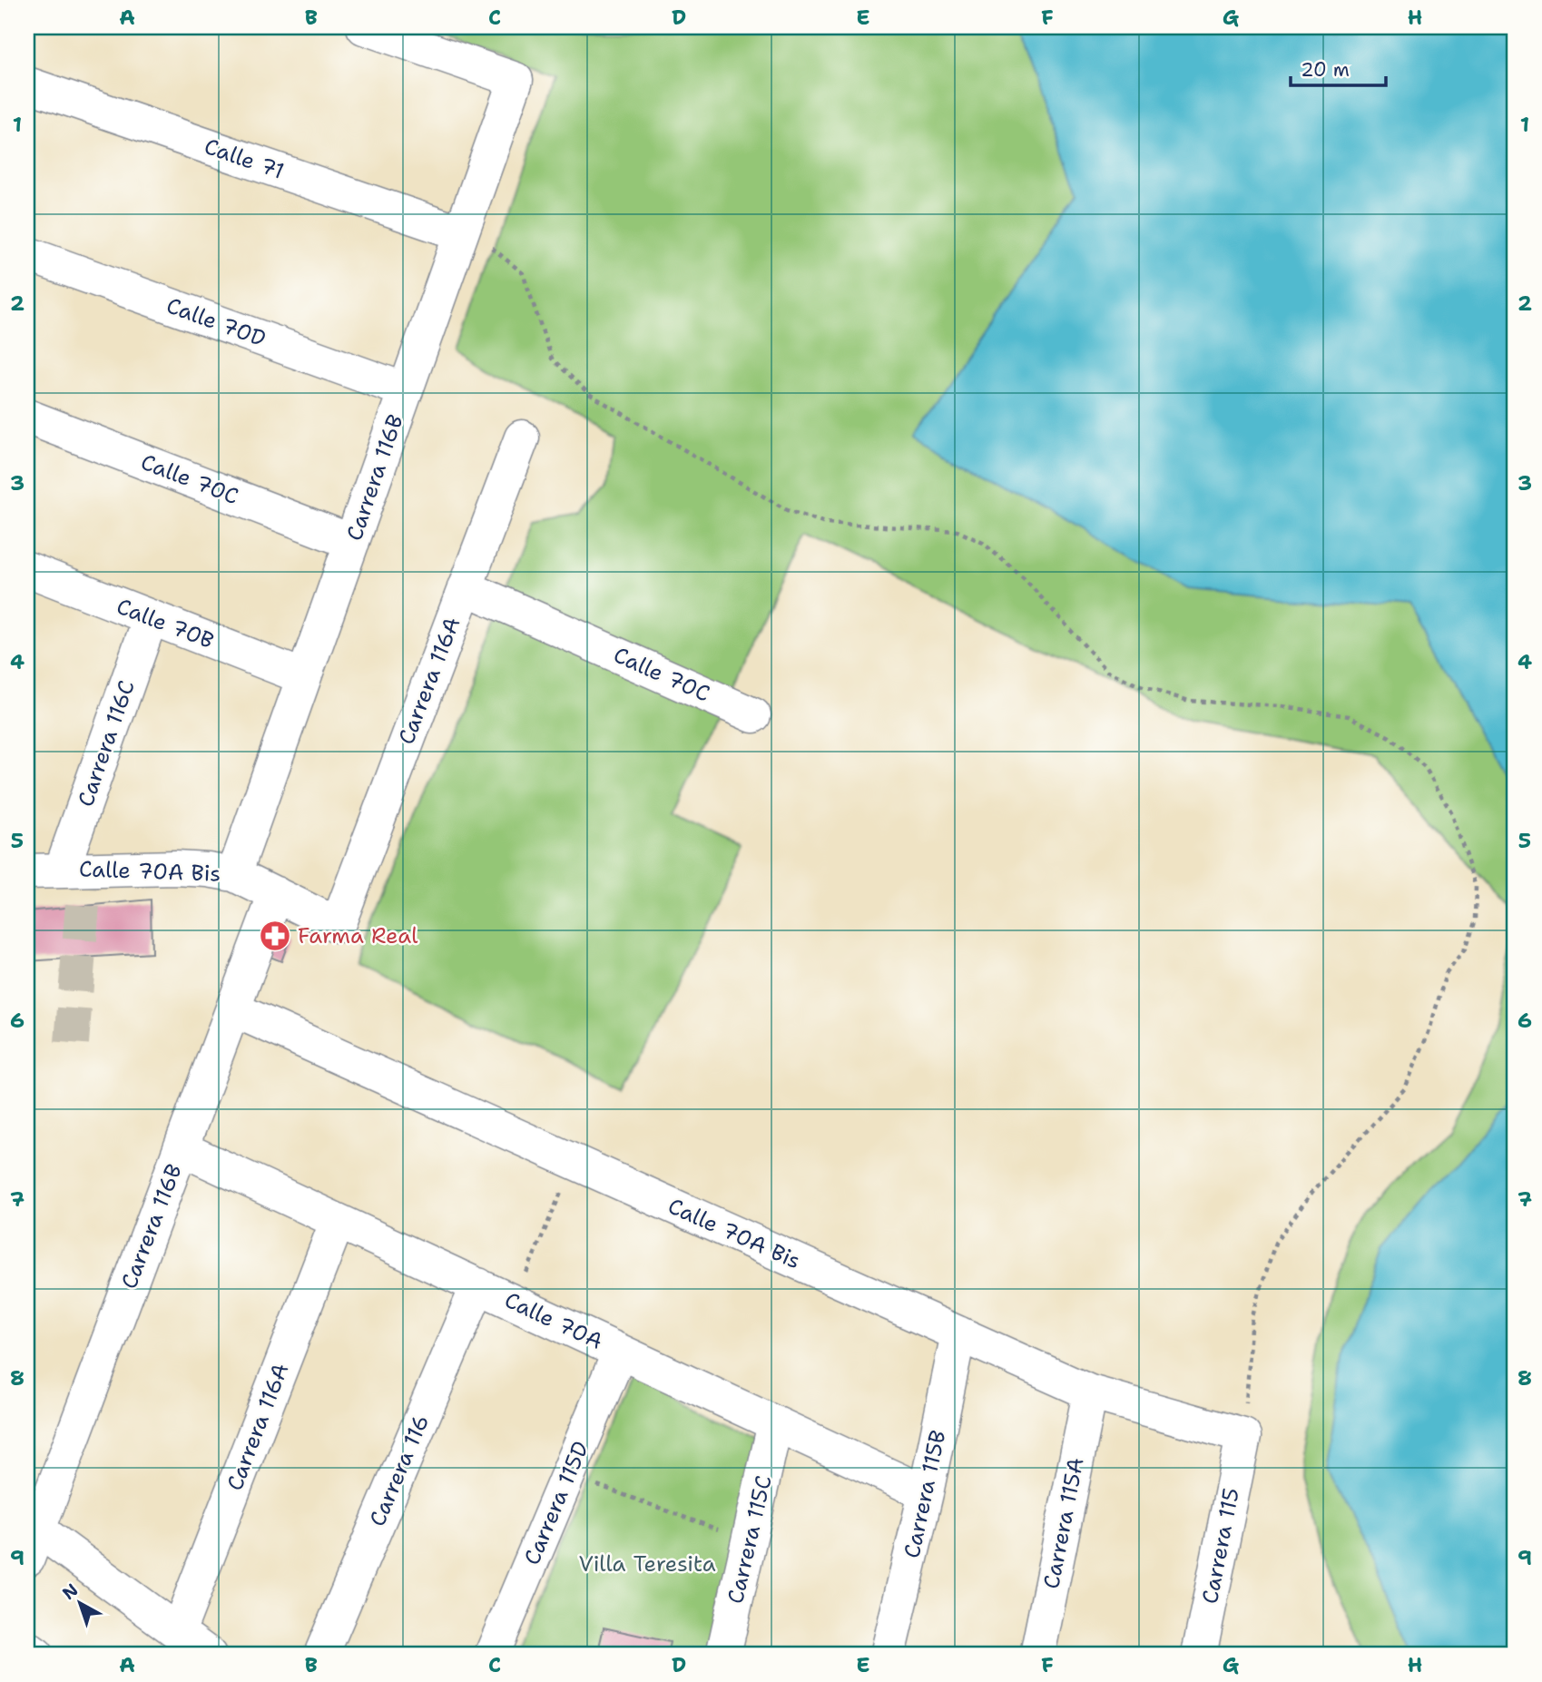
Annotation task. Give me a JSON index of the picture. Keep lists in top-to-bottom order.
{
  "streets": {
    "street": [
      "Calle 71",
      "Calle 70D",
      "Carrera 116B",
      "Calle 70C",
      "Calle 70B",
      "Carrera 116A",
      "Carrera 116C",
      "Calle 70A Bis",
      "Calle 70A",
      "Carrera 116",
      "Carrera 115B",
      "Carrera 115D",
      "Carrera 115A",
      "Carrera 115C",
      "Carrera 115"
    ]
  },
  "crossings": [
    ["Calle 71", "Carrera 116B"],
    ["Calle 70D", "Carrera 116B"],
    ["Carrera 116B", "Calle 70C"],
    ["Carrera 116B", "Calle 70B"],
    ["Carrera 116B", "Calle 70A Bis"],
    ["Carrera 116B", "Calle 70A"],
    ["Calle 70C", "Carrera 116A"],
    ["Calle 70B", "Carrera 116C"],
    ["Carrera 116A", "Calle 70A Bis"],
    ["Carrera 116A", "Calle 70A"],
    ["Carrera 116C", "Calle 70A Bis"],
    ["Calle 70A Bis", "Carrera 115B"],
    ["Calle 70A Bis", "Carrera 115A"],
    ["Calle 70A Bis", "Carrera 115"],
    ["Calle 70A", "Carrera 116"],
    ["Calle 70A", "Carrera 115B"],
    ["Calle 70A", "Carrera 115D"],
    ["Calle 70A", "Carrera 115C"]
  ],
  "parks": ["Villa Teresita"],
  "places": {
    "pharmacy": ["Farma Real"]
  },
  "scale_bar": "20 m",
  "north": "top left",
  "grid": {
    "columns": [
      "A",
      "B",
      "C",
      "D",
      "E",
      "F",
      "G",
      "H"
    ],
    "rows": [
      "1",
      "2",
      "3",
      "4",
      "5",
      "6",
      "7",
      "8",
      "9"
    ]
  }
}
